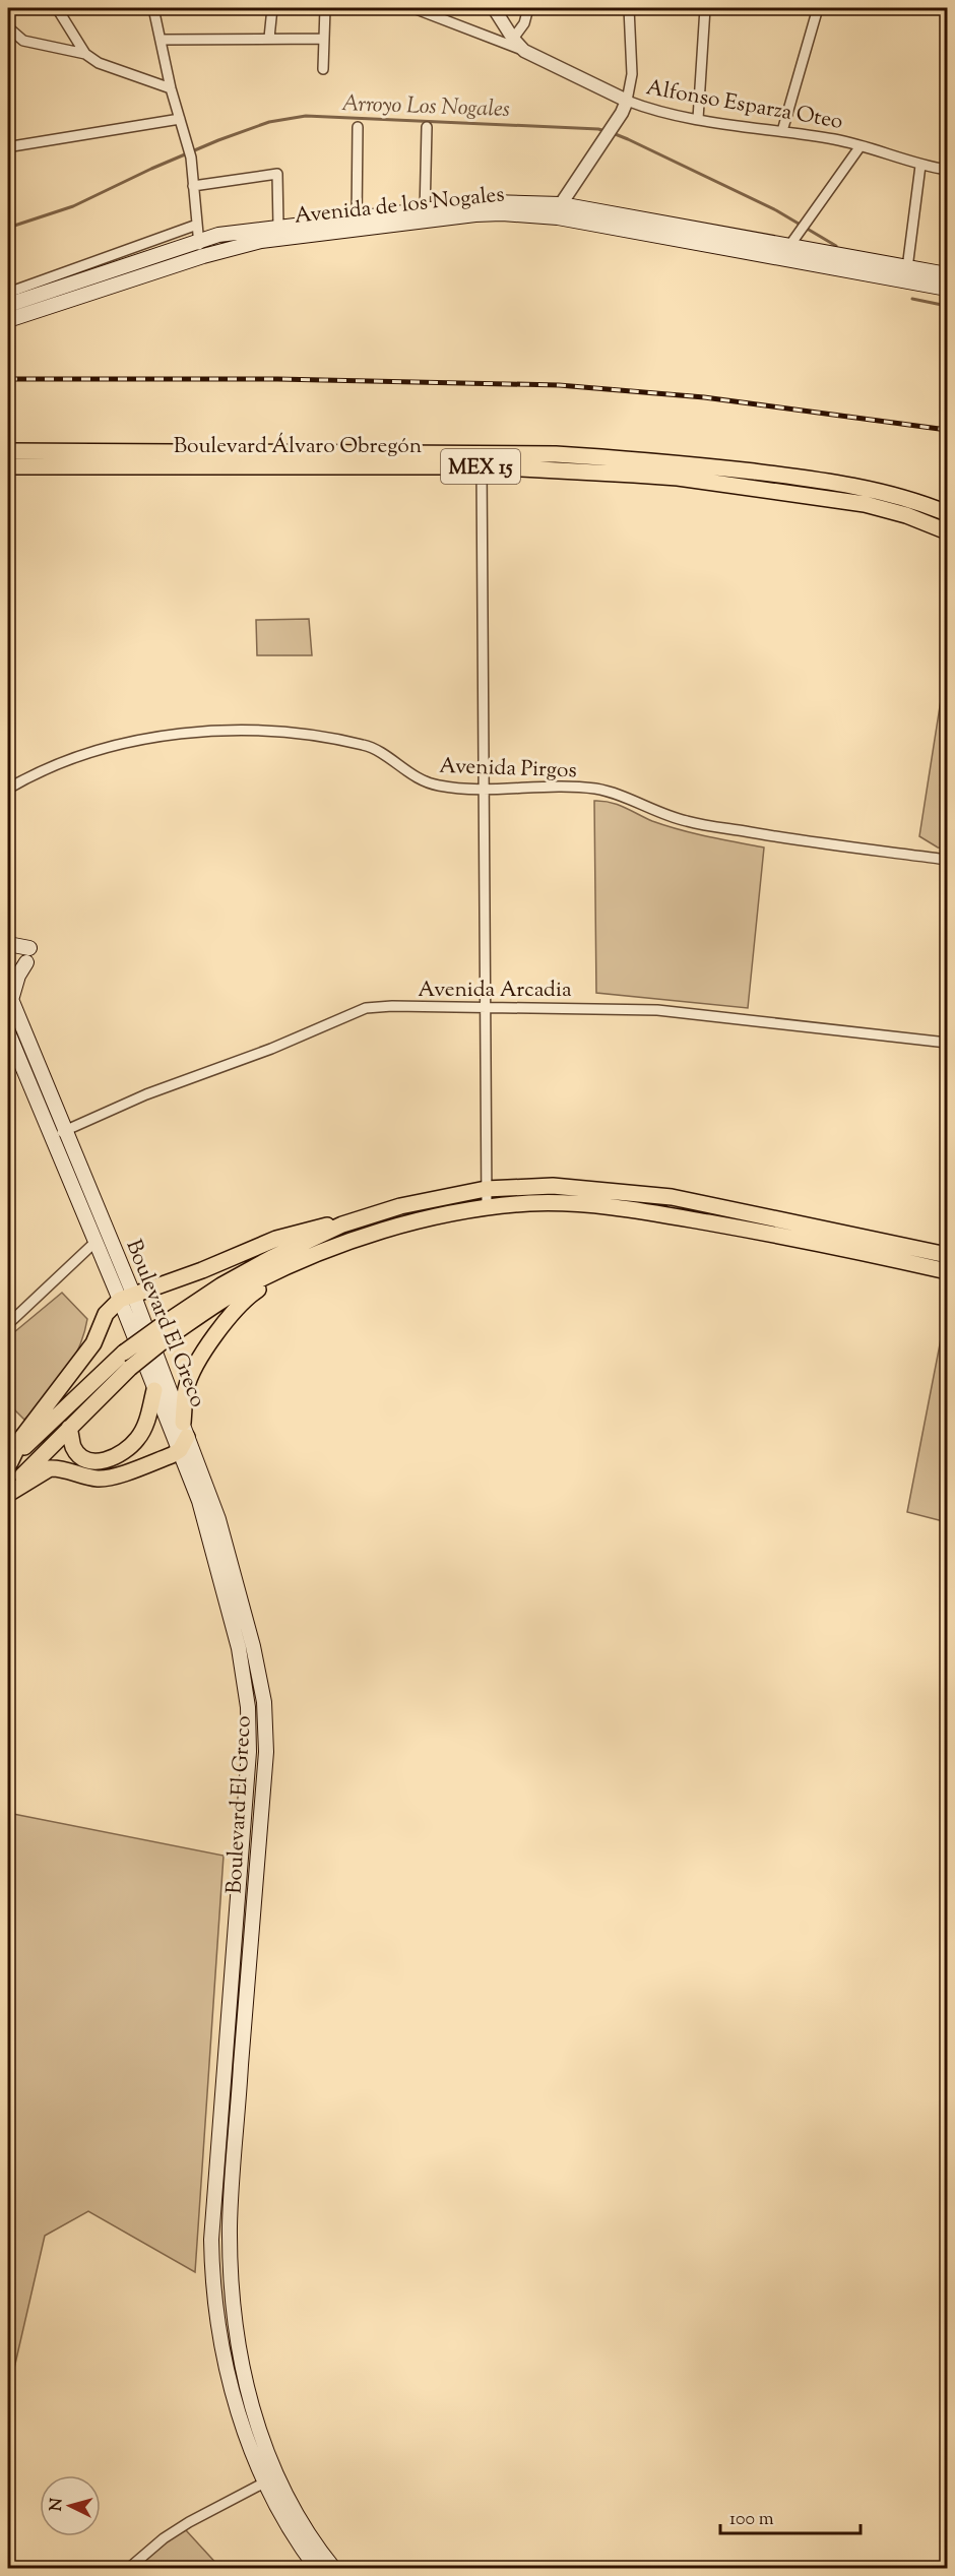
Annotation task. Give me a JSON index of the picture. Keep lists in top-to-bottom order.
{
  "streets": {
    "main road": [
      "Avenida de los Nogales",
      "Boulevard Álvaro Obregón",
      "MEX 15",
      "Boulevard El Greco"
    ],
    "street": ["Alfonso Esparza Oteo", "Avenida Pirgos", "Avenida Arcadia"]
  },
  "crossings": [
    ["Avenida Arcadia", "Boulevard El Greco"]
  ],
  "water": ["Arroyo Los Nogales"],
  "scale_bar": "100 m",
  "north": "left"
}
